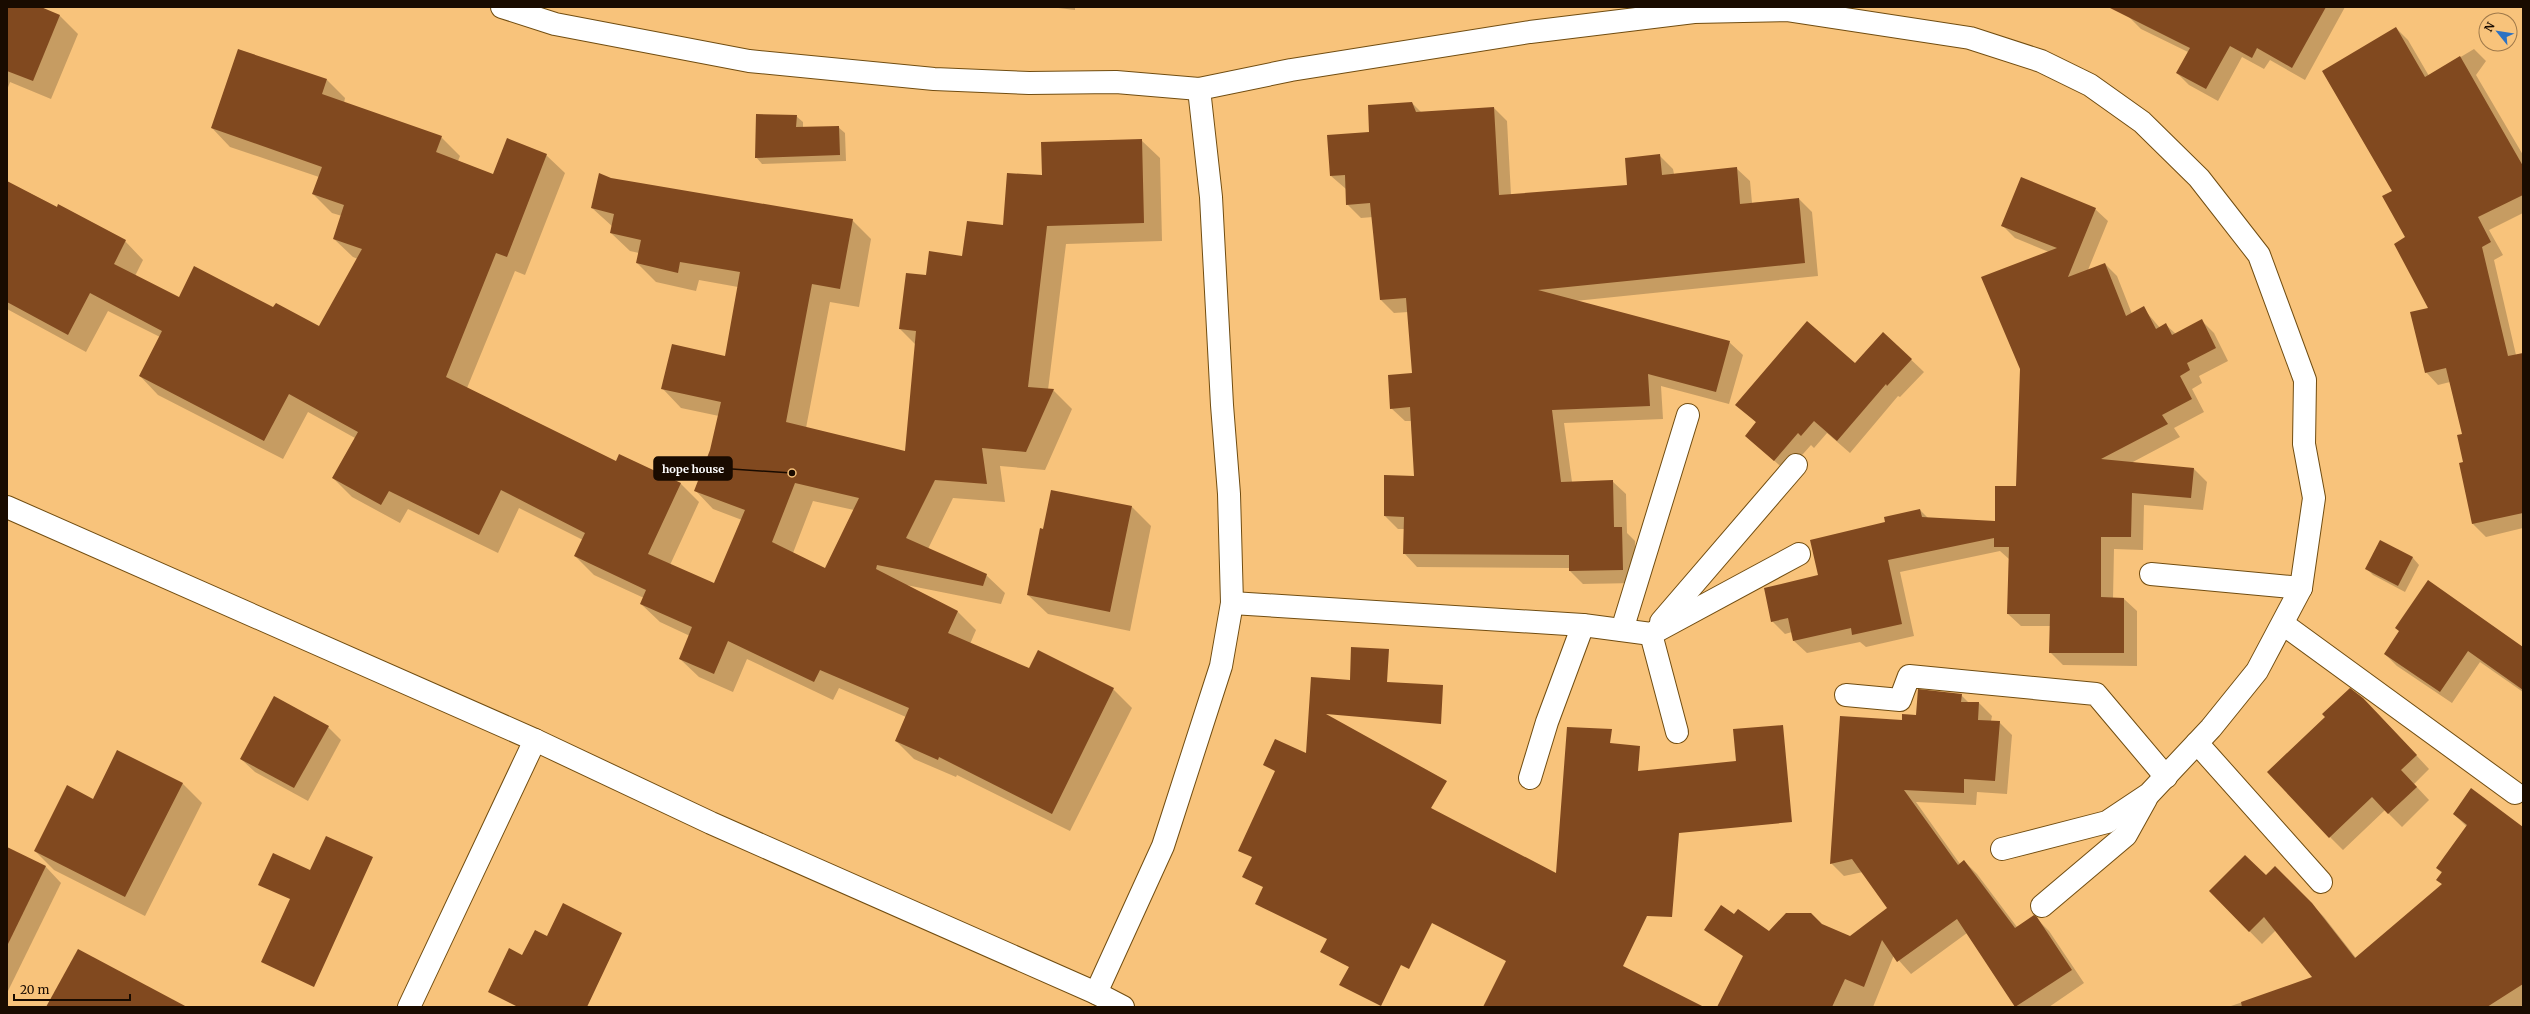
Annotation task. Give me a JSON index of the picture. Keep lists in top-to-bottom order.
{
  "places": ["hope house"],
  "scale_bar": "20 m",
  "north": "top left"
}
